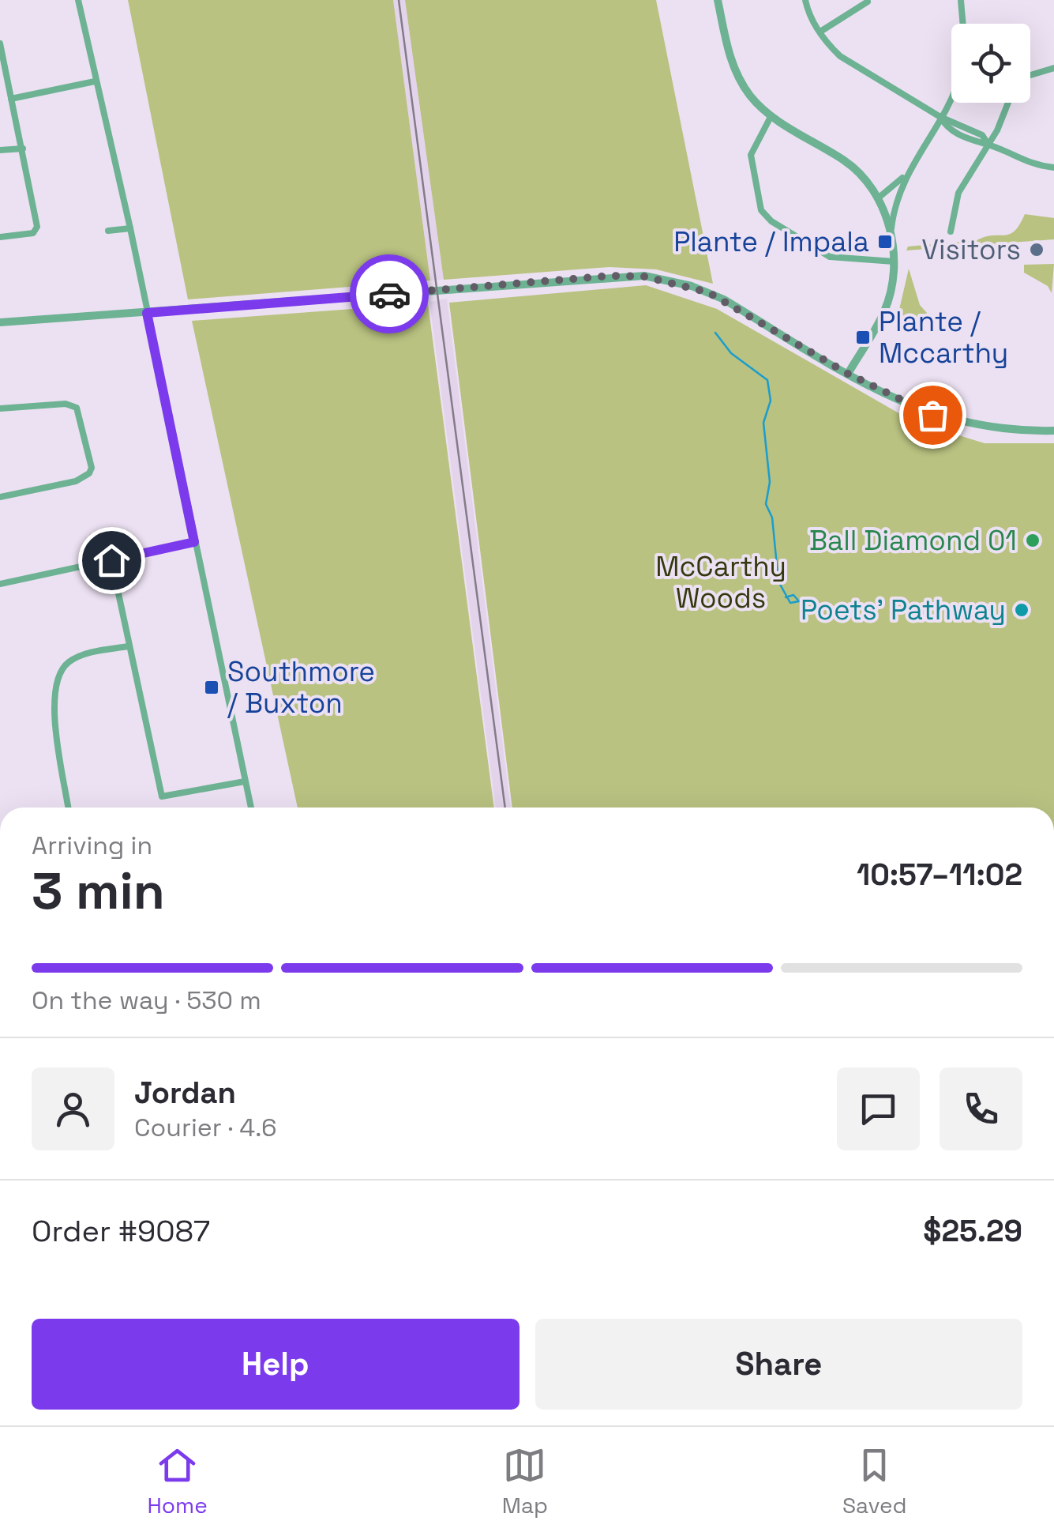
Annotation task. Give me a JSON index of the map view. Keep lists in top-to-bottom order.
{
  "parks": ["McCarthy Woods"],
  "places": {
    "transit": ["Plante / Impala", "Plante / Mccarthy", "Southmore / Buxton"],
    "other": ["Visitors", "Ball Diamond 01", "Poets' Pathway"]
  },
  "page": {
    "heading": ["3 min", "Arriving in", "10:57–11:02"],
    "panel": [
      "Jordan",
      "Courier · 4.6",
      "Order #9087",
      "$25.29"
    ],
    "bar": "On the way · 530 m",
    "buttons": ["Help", "Share"],
    "tabs": ["Home", "Map", "Saved"]
  }
}
